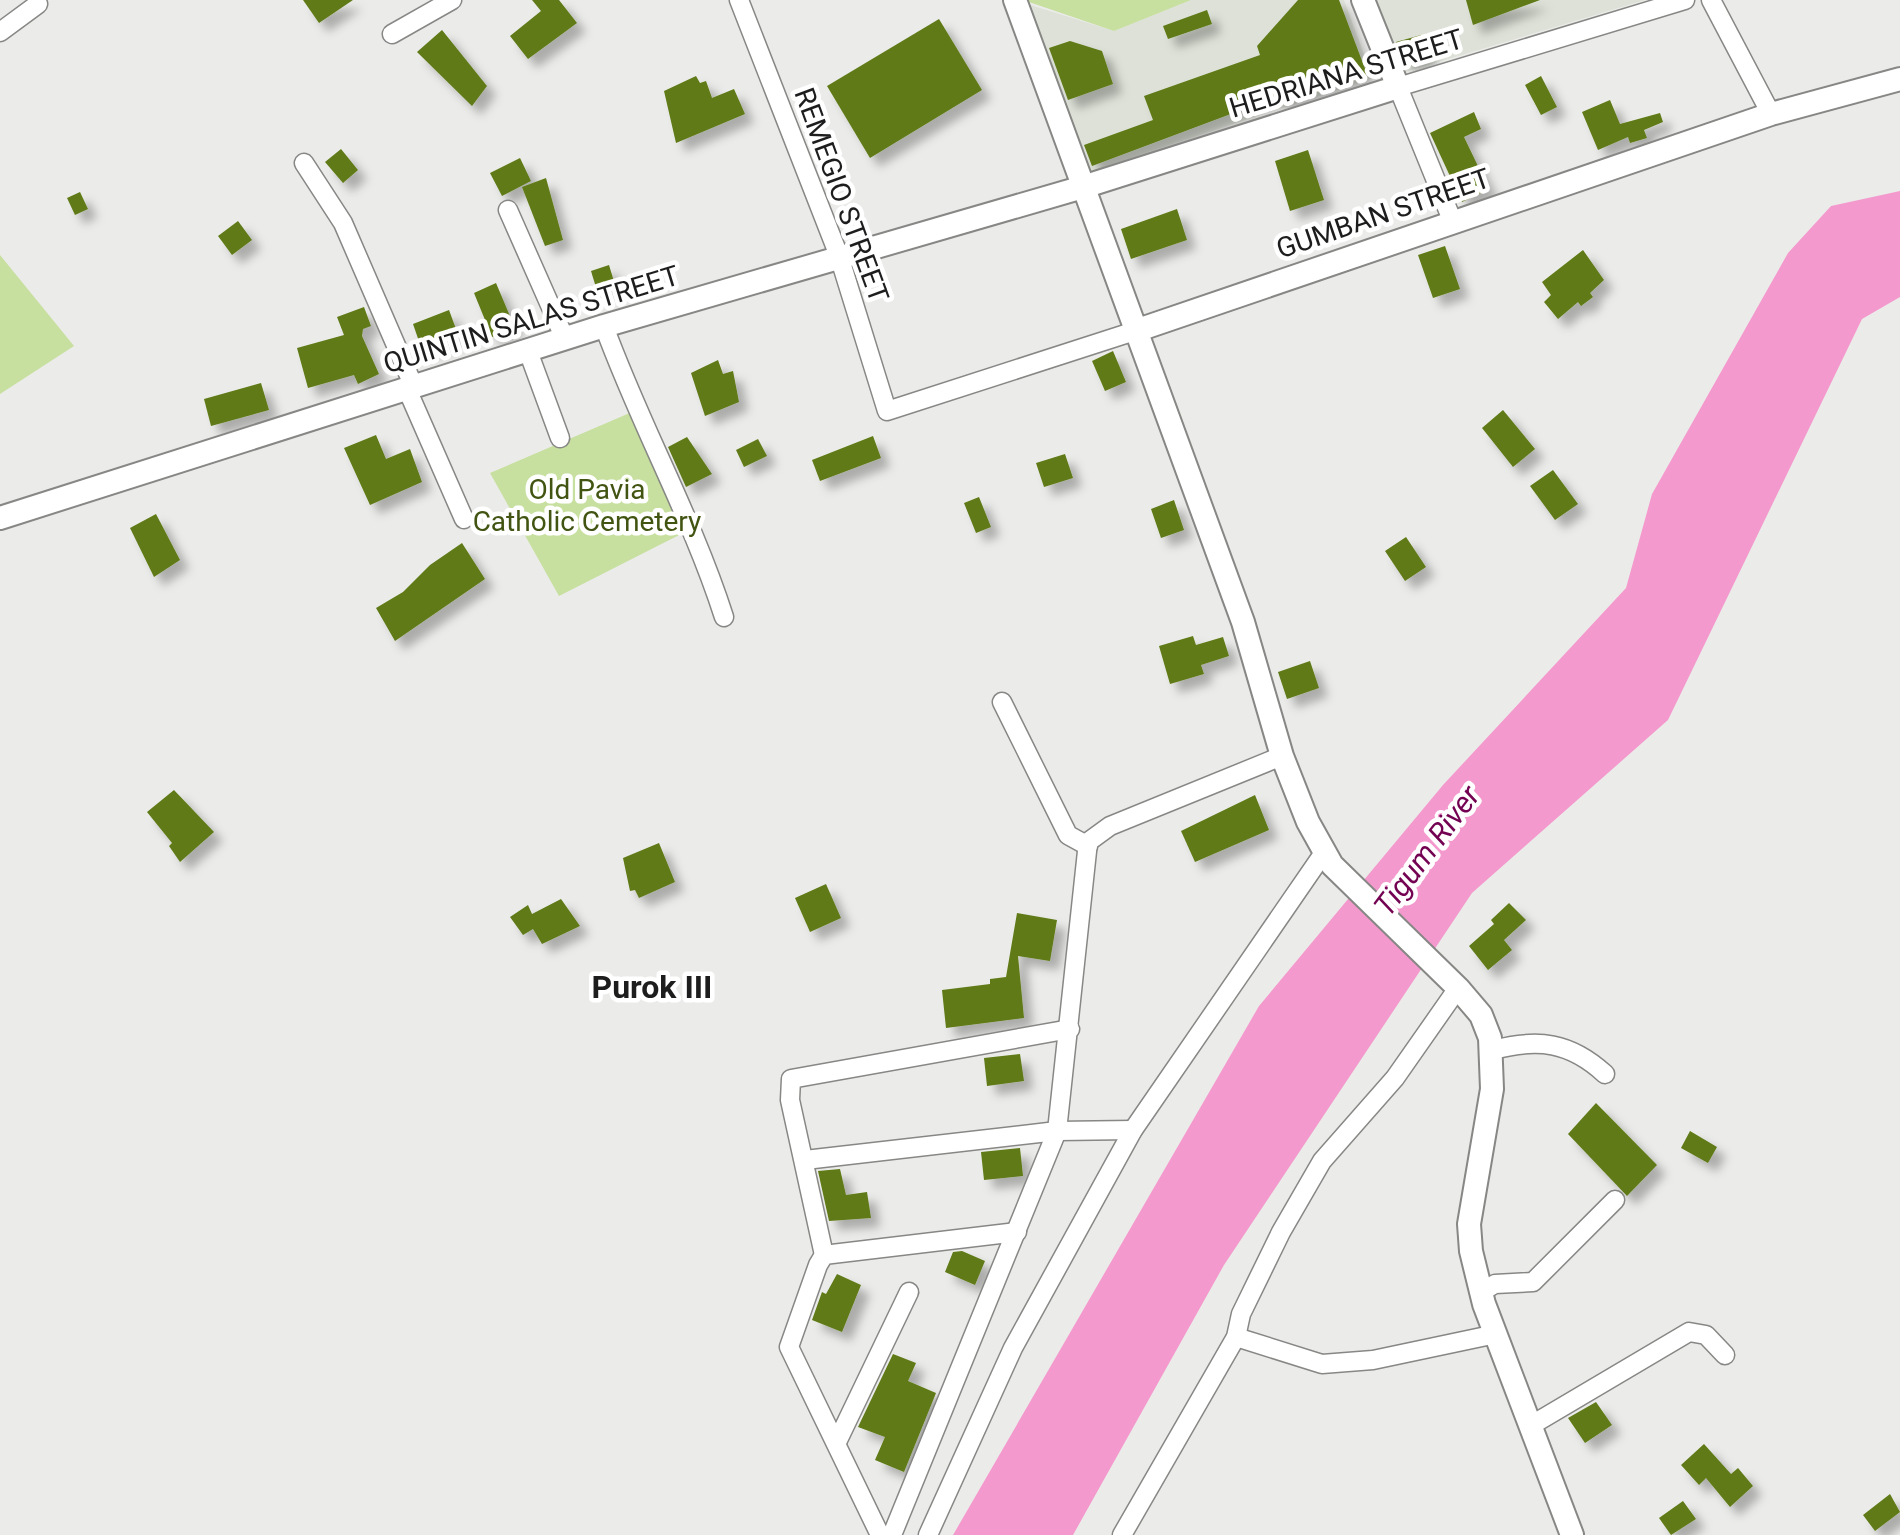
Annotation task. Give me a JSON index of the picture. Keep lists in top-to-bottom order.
{
  "streets": {
    "street": [
      "HEDRIANA STREET",
      "REMEGIO STREET",
      "GUMBAN STREET",
      "QUINTIN SALAS STREET"
    ]
  },
  "crossings": [
    ["HEDRIANA STREET", "QUINTIN SALAS STREET"],
    ["REMEGIO STREET", "GUMBAN STREET"],
    ["REMEGIO STREET", "QUINTIN SALAS STREET"]
  ],
  "districts": ["Purok III"],
  "water": ["Tigum River"],
  "parks": ["Old Pavia Catholic Cemetery"]
}
